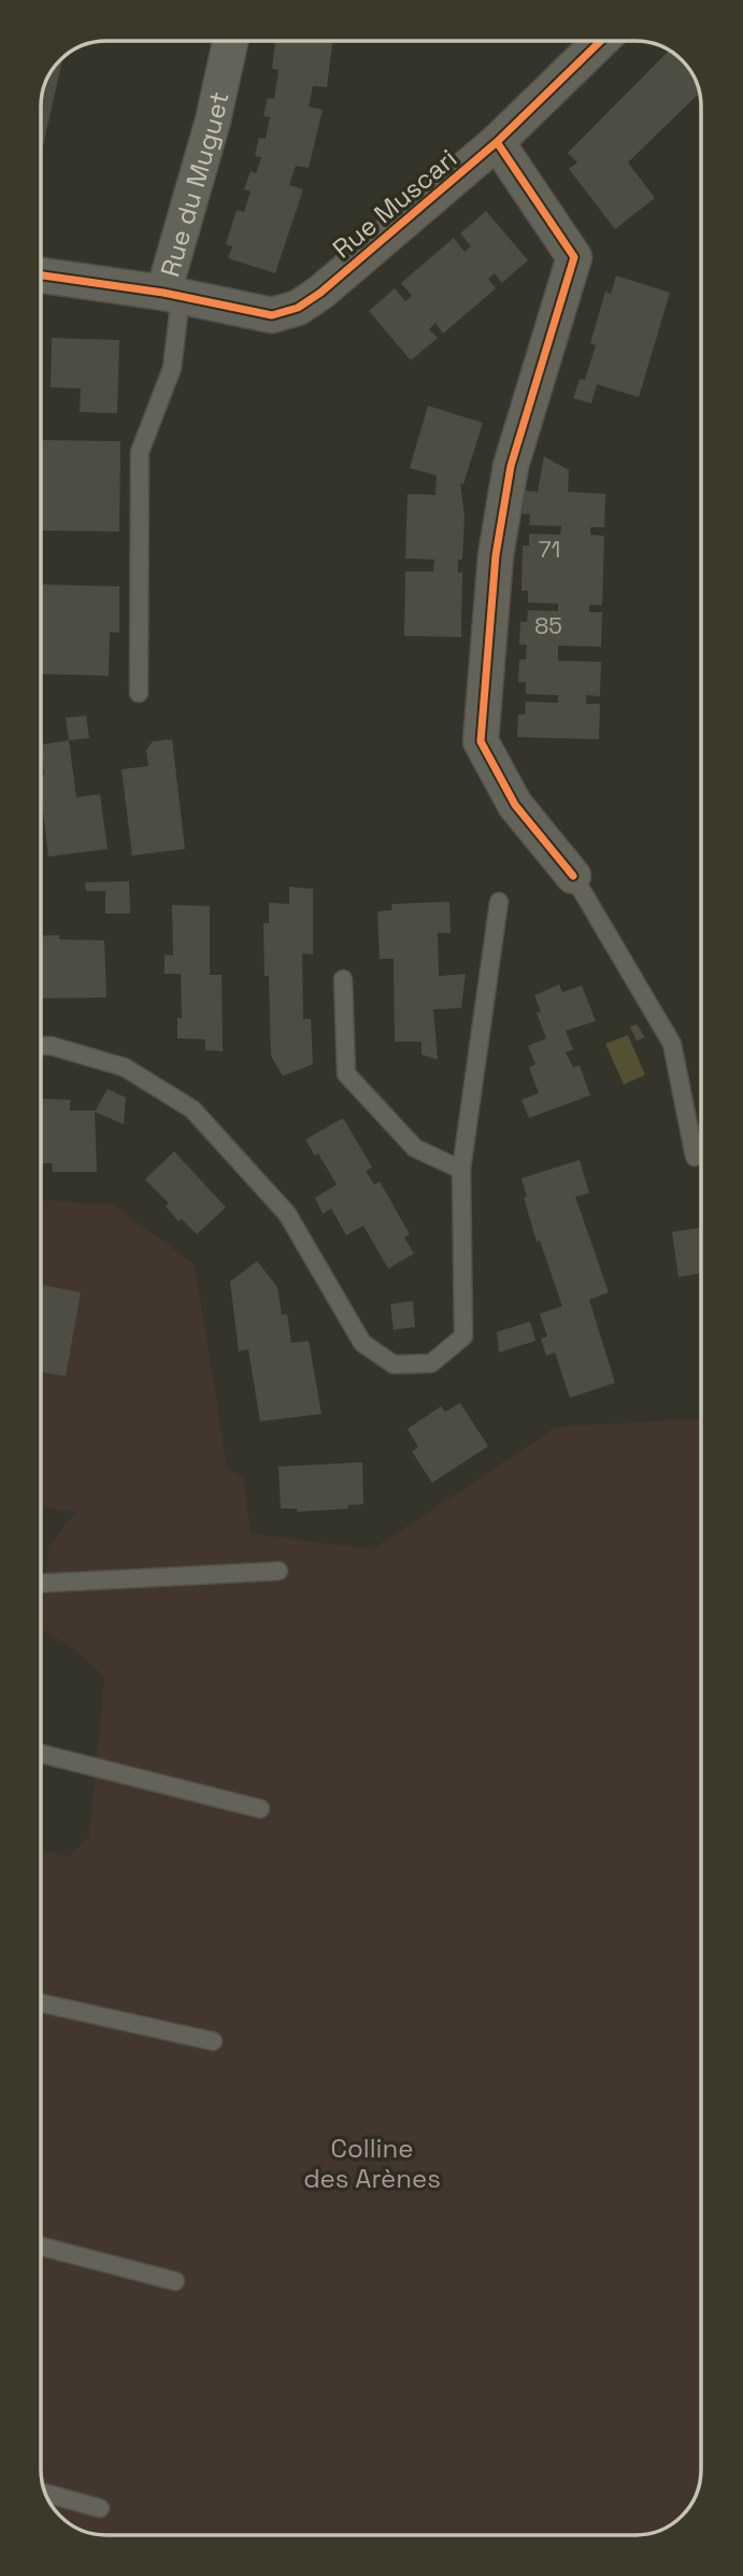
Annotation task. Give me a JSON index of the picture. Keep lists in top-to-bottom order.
{
  "streets": {
    "street": ["Rue du Muguet", "Rue Muscari"]
  },
  "crossings": [
    ["Rue du Muguet", "Rue Muscari"]
  ],
  "parks": ["Colline des Arènes"],
  "house_numbers": ["71", "85"]
}
